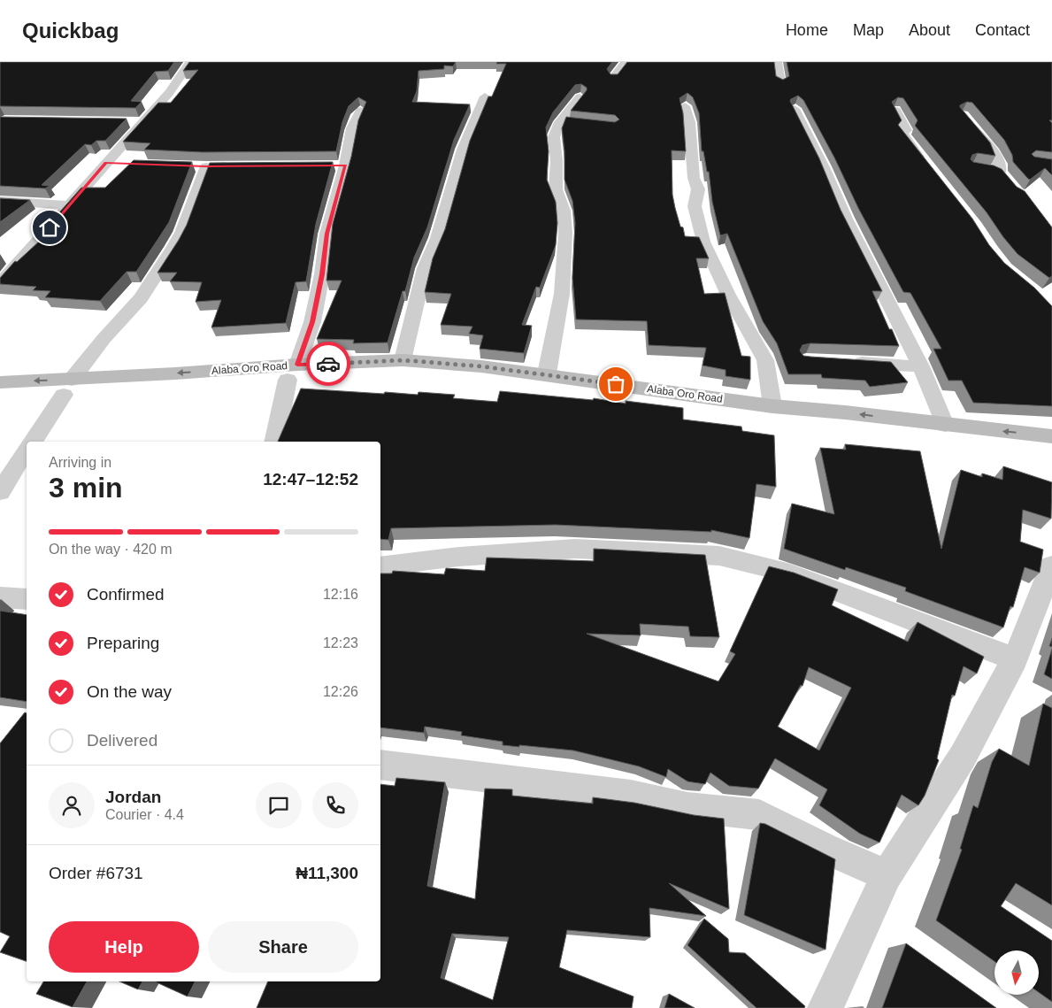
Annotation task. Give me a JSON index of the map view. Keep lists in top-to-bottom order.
{
  "streets": {
    "main road": ["Alaba Oro Road"]
  },
  "north": "bottom",
  "page": {
    "header": "Quickbag",
    "nav": [
      "Home",
      "Map",
      "About",
      "Contact"
    ],
    "heading": ["3 min", "Arriving in", "12:47–12:52"],
    "panel": [
      "Jordan",
      "Courier · 4.4",
      "Order #6731",
      "₦11,300"
    ],
    "bar": "On the way · 420 m",
    "list": [
      ["Confirmed", "12:16"],
      ["Preparing", "12:23"],
      ["On the way", "12:26"],
      "Delivered"
    ],
    "buttons": ["Help", "Share"]
  }
}
